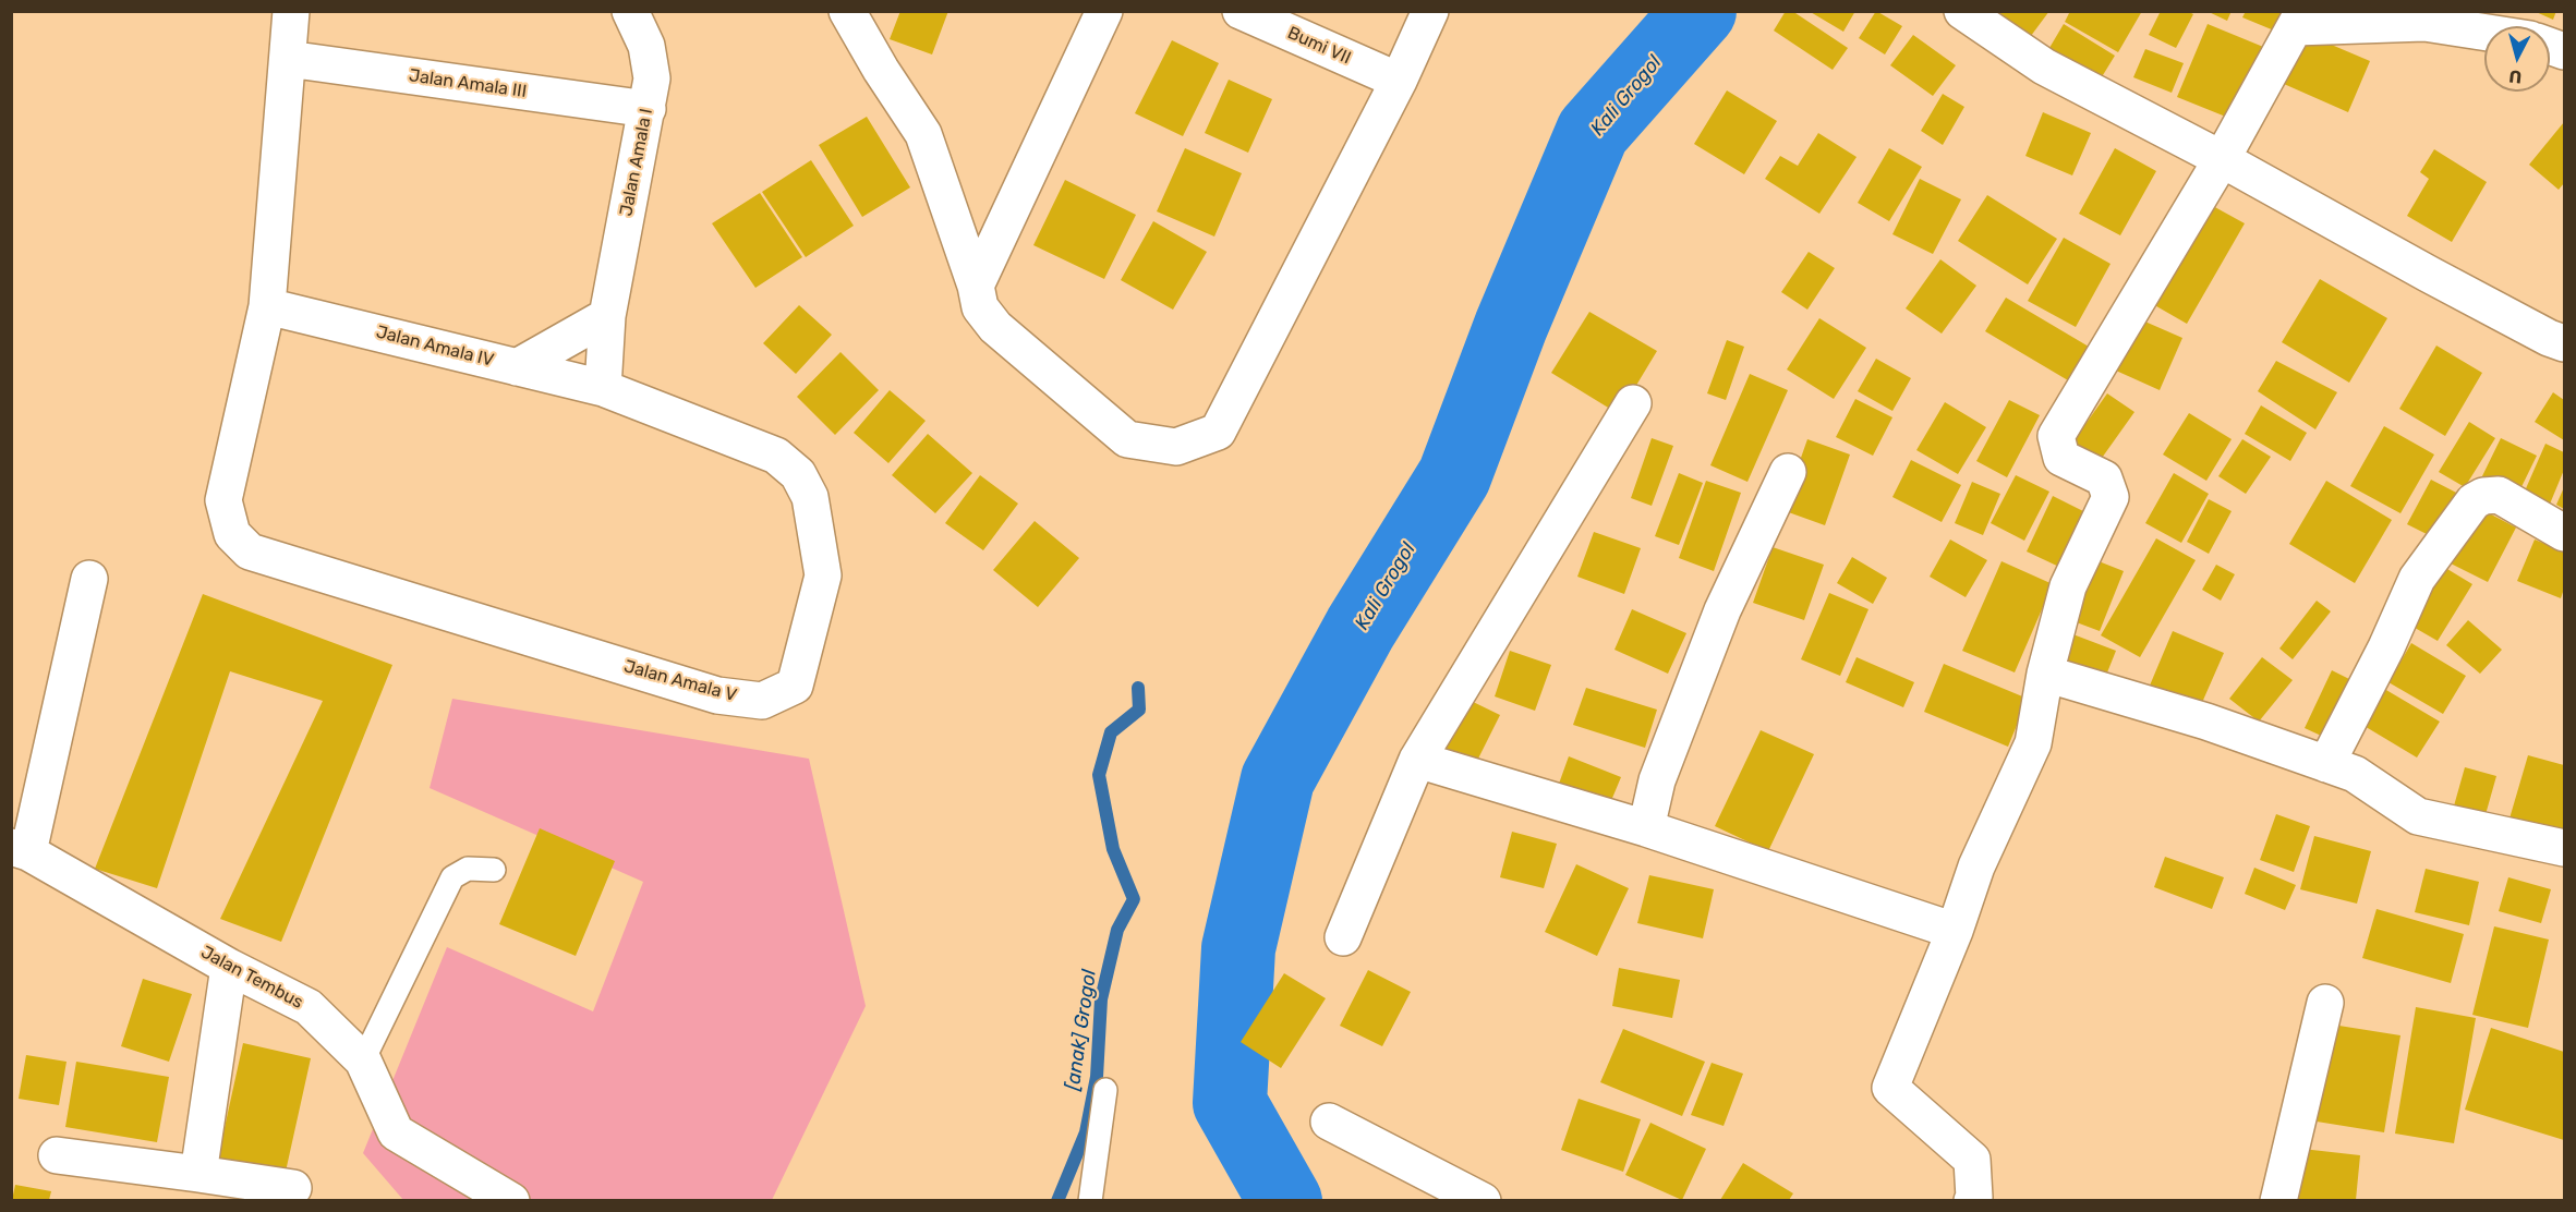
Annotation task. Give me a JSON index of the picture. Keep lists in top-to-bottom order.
{
  "streets": {
    "street": [
      "Bumi VII",
      "Jalan Amala III",
      "Jalan Amala I",
      "Jalan Amala IV",
      "Jalan Amala V",
      "Jalan Tembus"
    ]
  },
  "crossings": [
    ["Jalan Amala III", "Jalan Amala I"],
    ["Jalan Amala I", "Jalan Amala IV"],
    ["Jalan Amala I", "Jalan Amala V"],
    ["Jalan Amala IV", "Jalan Amala V"]
  ],
  "water": ["Kali Grogol", "[anak] Grogol"],
  "north": "bottom"
}
